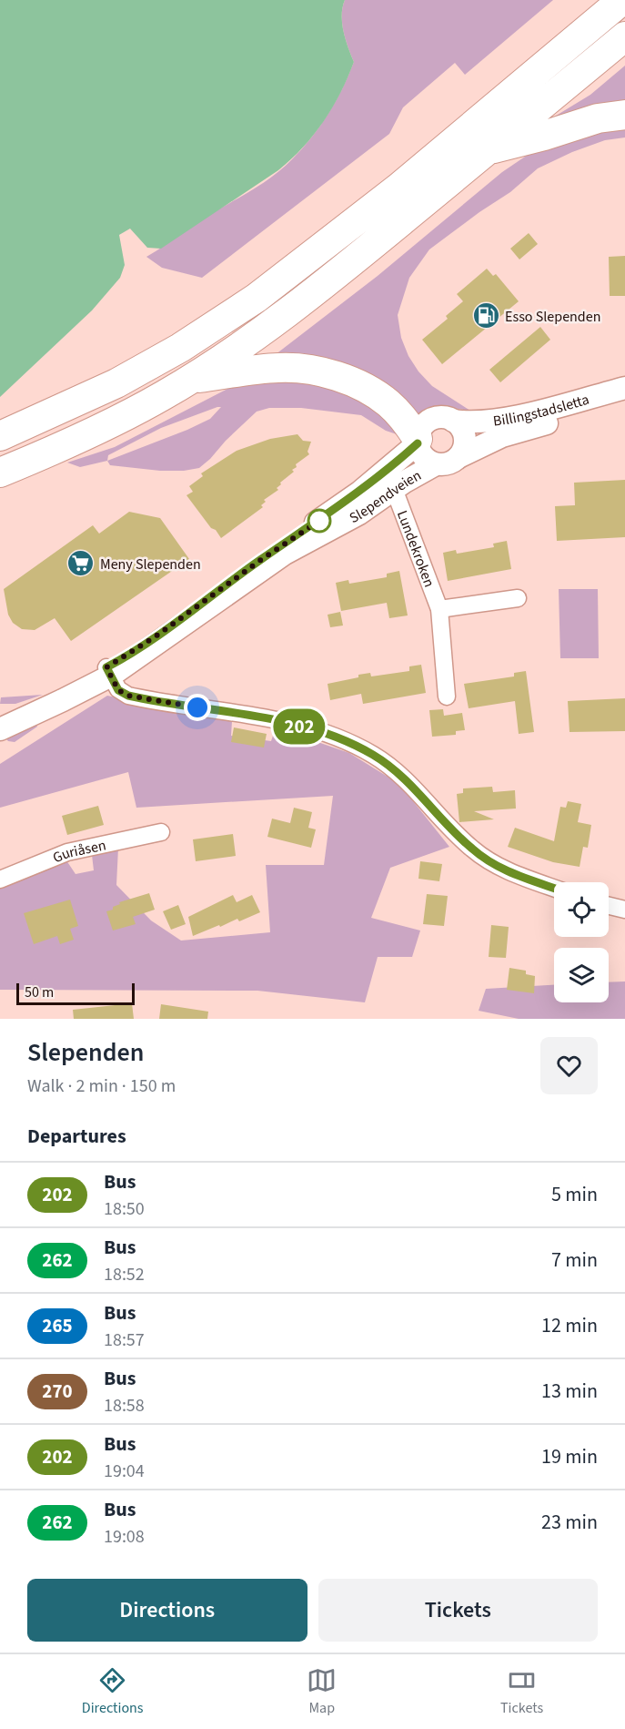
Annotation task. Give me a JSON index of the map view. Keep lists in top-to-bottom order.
{
  "streets": {
    "main road": ["Billingstadsletta", "Slependveien"],
    "street": ["Lundekroken", "Guriåsen"]
  },
  "crossings": [
    ["Billingstadsletta", "Slependveien"],
    ["Slependveien", "Lundekroken"]
  ],
  "places": {
    "fuel station": ["Esso Slependen"],
    "supermarket": ["Meny Slependen"]
  },
  "lines": ["bus line 202"],
  "scale_bar": "50 m",
  "page": {
    "on_map": "202",
    "scale": "50 m",
    "heading": [
      ["Slependen", "Walk · 2 min · 150 m"],
      "Departures"
    ],
    "list": [
      {
        "mark": "202",
        "name": "Bus",
        "note": "18:50",
        "value": "5 min"
      },
      {
        "mark": "262",
        "name": "Bus",
        "note": "18:52",
        "value": "7 min"
      },
      {
        "mark": "265",
        "name": "Bus",
        "note": "18:57",
        "value": "12 min"
      },
      {
        "mark": "270",
        "name": "Bus",
        "note": "18:58",
        "value": "13 min"
      },
      {
        "mark": "202",
        "name": "Bus",
        "note": "19:04",
        "value": "19 min"
      },
      {
        "mark": "262",
        "name": "Bus",
        "note": "19:08",
        "value": "23 min"
      }
    ],
    "buttons": ["Directions", "Tickets"],
    "tabs": ["Directions", "Map", "Tickets"]
  }
}
